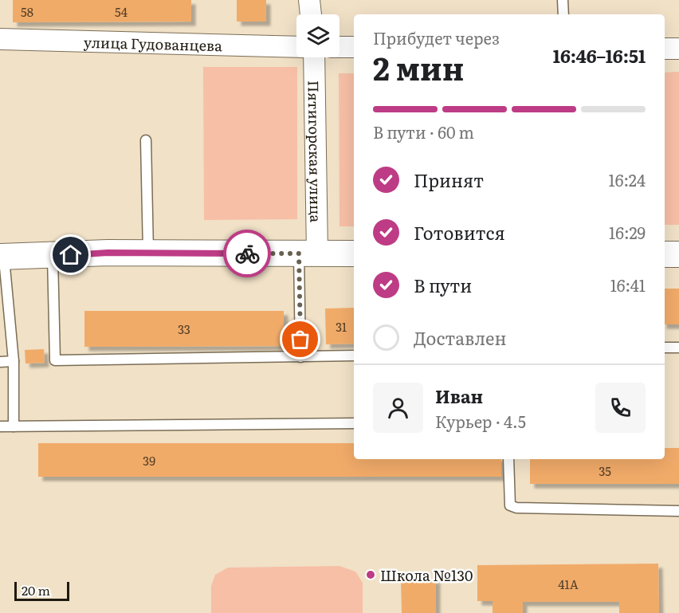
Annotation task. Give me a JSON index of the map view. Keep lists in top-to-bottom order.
{
  "streets": {
    "street": ["улица Гудованцева", "Пятигорская улица"]
  },
  "places": ["Школа №130"],
  "house_numbers": [
    "58",
    "54",
    "31",
    "33",
    "39",
    "35",
    "41А"
  ],
  "scale_bar": "20 m",
  "page": {
    "heading": ["2 мин", "Прибудет через", "16:46–16:51"],
    "panel": ["Иван", "Курьер · 4.5"],
    "bar": "В пути · 60 m",
    "list": [
      ["Принят", "16:24"],
      ["Готовится", "16:29"],
      ["В пути", "16:41"],
      "Доставлен"
    ],
    "scale": "20 m"
  }
}
